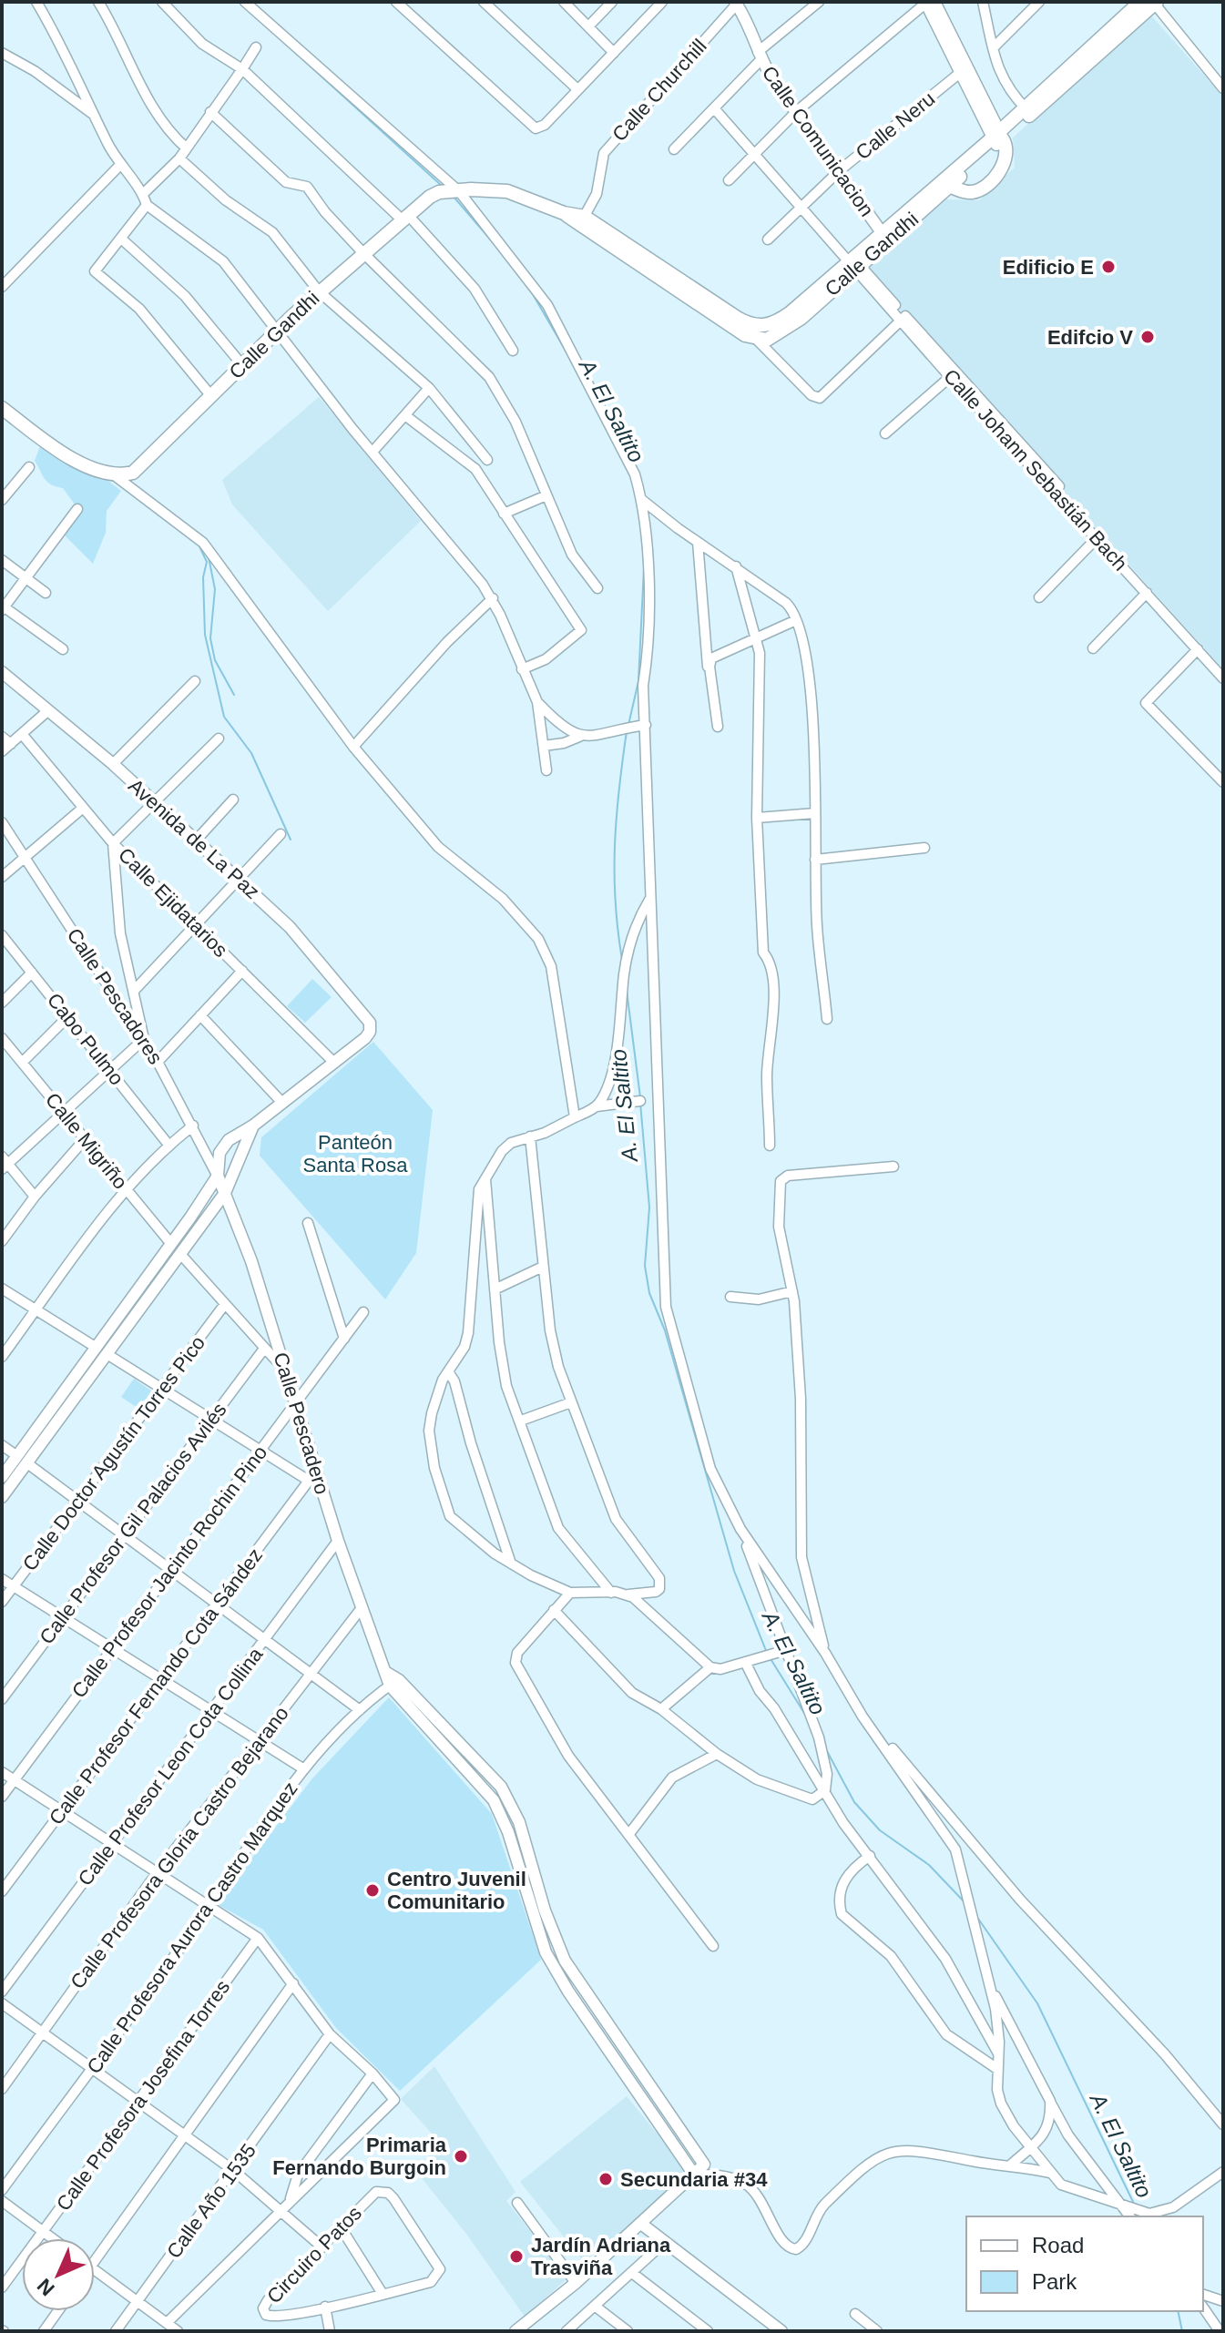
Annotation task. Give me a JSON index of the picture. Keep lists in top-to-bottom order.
{
  "streets": {
    "main road": ["Calle Gandhi"],
    "street": [
      "Calle Churchill",
      "Calle Neru",
      "Calle Comunicacion",
      "Calle Johann Sebastián Bach",
      "Avenida de La Paz",
      "Calle Ejidatarios",
      "Calle Pescadores",
      "Cabo Pulmo",
      "Calle Migriño",
      "Calle Pescadero",
      "Calle Doctor Agustín Torres Pico",
      "Calle Profesor Gil Palacios Avilés",
      "Calle Profesor Jacinto Rochin Pino",
      "Calle Profesor Fernando Cota Sández",
      "Calle Profesor Leon Cota Collina",
      "Calle Profesora Gloria Castro Bejarano",
      "Calle Profesora Aurora Castro Marquez",
      "Calle Profesora Josefina Torres",
      "Calle Año 1535",
      "Circuiro Patos"
    ]
  },
  "crossings": [
    ["Calle Churchill", "Calle Comunicacion"],
    ["Calle Churchill", "Calle Gandhi"],
    ["Calle Neru", "Calle Comunicacion"],
    ["Calle Comunicacion", "Calle Gandhi"],
    ["Calle Gandhi", "Calle Johann Sebastián Bach"],
    ["Avenida de La Paz", "Calle Ejidatarios"],
    ["Calle Pescadores", "Calle Pescadero"],
    ["Calle Pescadero", "Calle Profesor Jacinto Rochin Pino"],
    ["Calle Pescadero", "Calle Profesor Fernando Cota Sández"],
    ["Calle Pescadero", "Calle Profesor Leon Cota Collina"],
    ["Calle Pescadero", "Calle Profesora Gloria Castro Bejarano"],
    ["Calle Pescadero", "Calle Profesora Aurora Castro Marquez"]
  ],
  "water": ["A. El Saltito"],
  "parks": ["Panteón Santa Rosa"],
  "places": [
    "Edificio E",
    "Edifcio V",
    "Centro Juvenil Comunitario",
    "Primaria Fernando Burgoin",
    "Secundaria #34",
    "Jardín Adriana Trasviña"
  ],
  "legend": ["Road", "Park"],
  "north": "bottom left"
}
